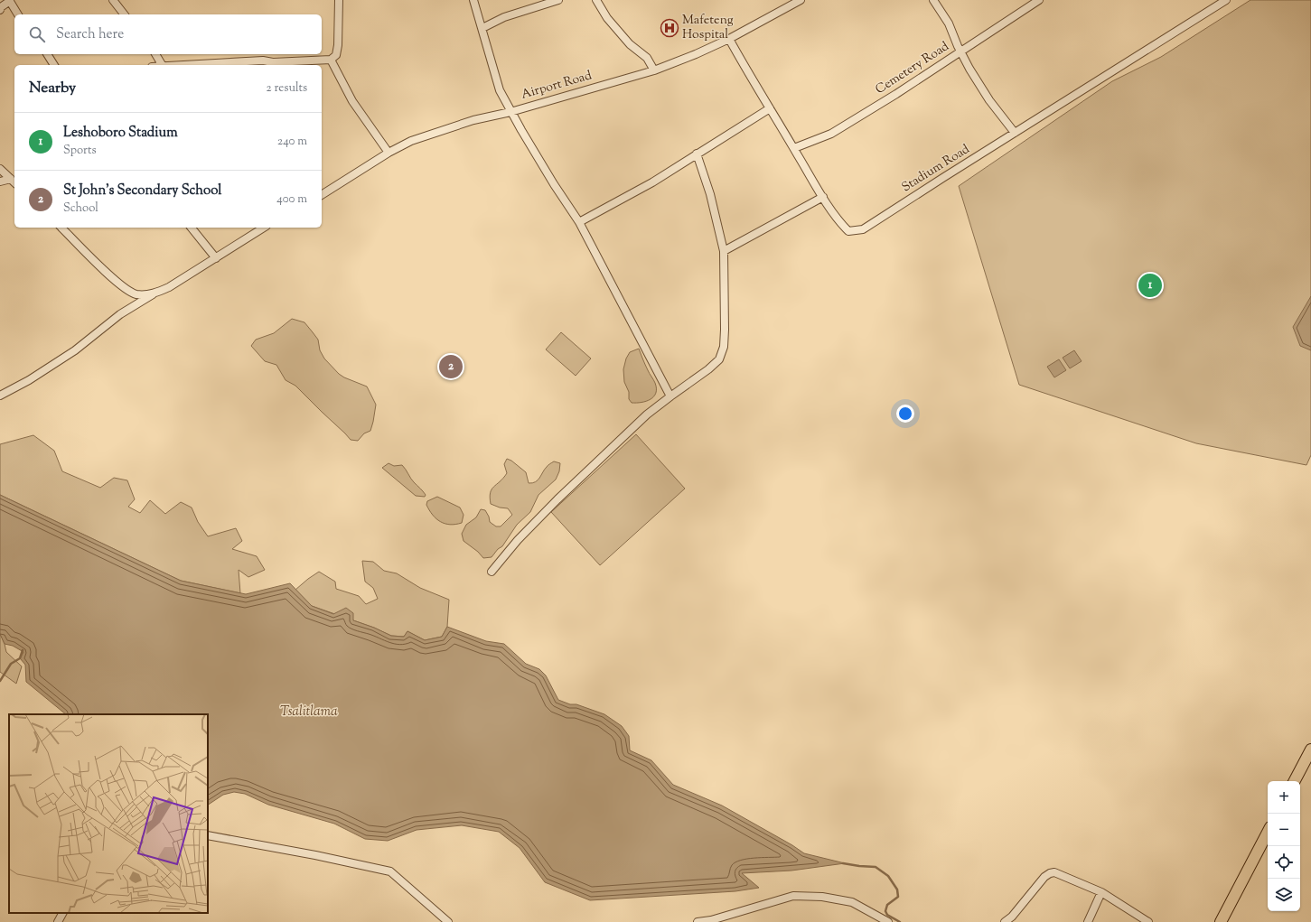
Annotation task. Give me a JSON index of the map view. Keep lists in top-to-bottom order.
{
  "streets": {
    "street": ["Cemetery Road", "Airport Road", "Stadium Road"]
  },
  "crossings": [
    ["Cemetery Road", "Stadium Road"],
    ["Airport Road", "Stadium Road"]
  ],
  "water": ["Tsalitlama"],
  "places": {
    "hospital": ["Mafeteng Hospital"]
  },
  "page": {
    "search": "Search here",
    "heading": ["Nearby", "2 results"],
    "list": [
      {
        "mark": "1",
        "name": "Leshoboro Stadium",
        "note": "Sports",
        "value": "240 m"
      },
      {
        "mark": "2",
        "name": "St John's Secondary School",
        "note": "School",
        "value": "400 m"
      }
    ],
    "pins": ["1", "2"],
    "map_buttons": ["+", "−"]
  }
}
